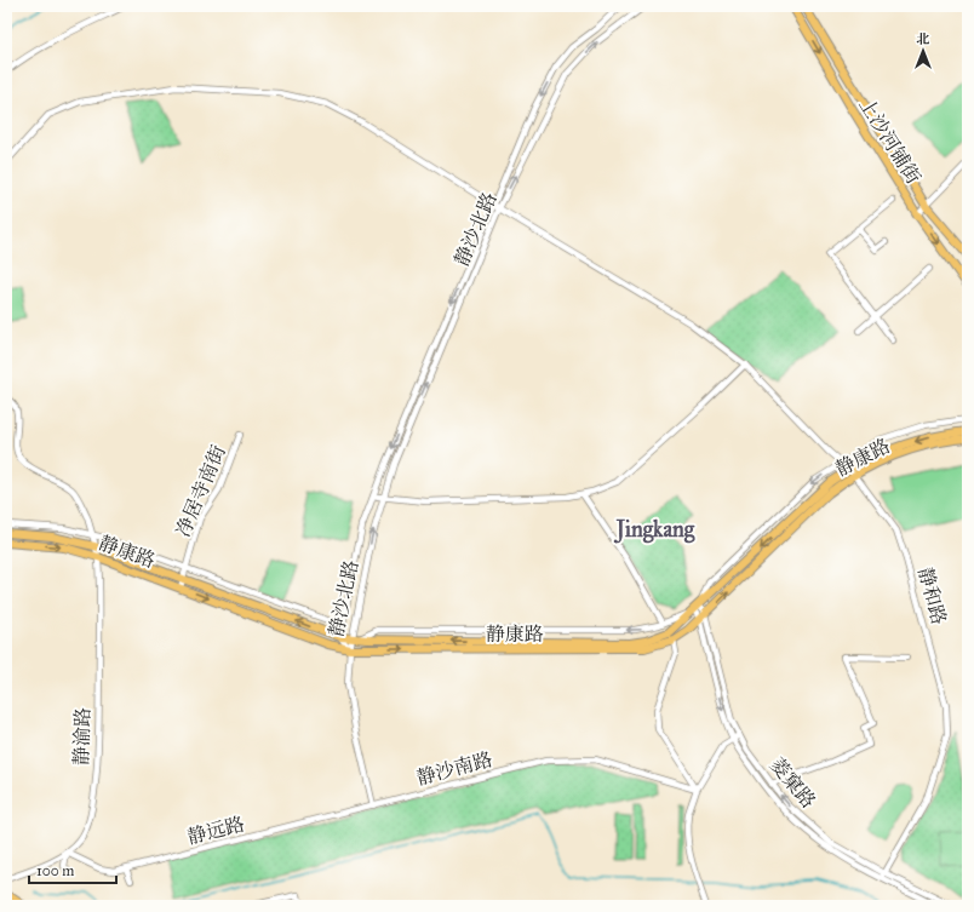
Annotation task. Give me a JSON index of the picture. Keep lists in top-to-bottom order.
{
  "streets": {
    "main road": ["上沙河铺街", "静康路"],
    "street": [
      "静沙北路",
      "净居寺南街",
      "静和路",
      "静渝路",
      "静沙南路",
      "菱窠路",
      "静远路"
    ]
  },
  "crossings": [
    ["静沙北路", "静康路"],
    ["静沙北路", "静和路"],
    ["静康路", "净居寺南街"],
    ["静康路", "静和路"],
    ["静康路", "静渝路"],
    ["静康路", "菱窠路"],
    ["静和路", "菱窠路"],
    ["静渝路", "静远路"],
    ["静沙南路", "静远路"]
  ],
  "districts": ["Jingkang"],
  "scale_bar": "100 m",
  "north": "top"
}
